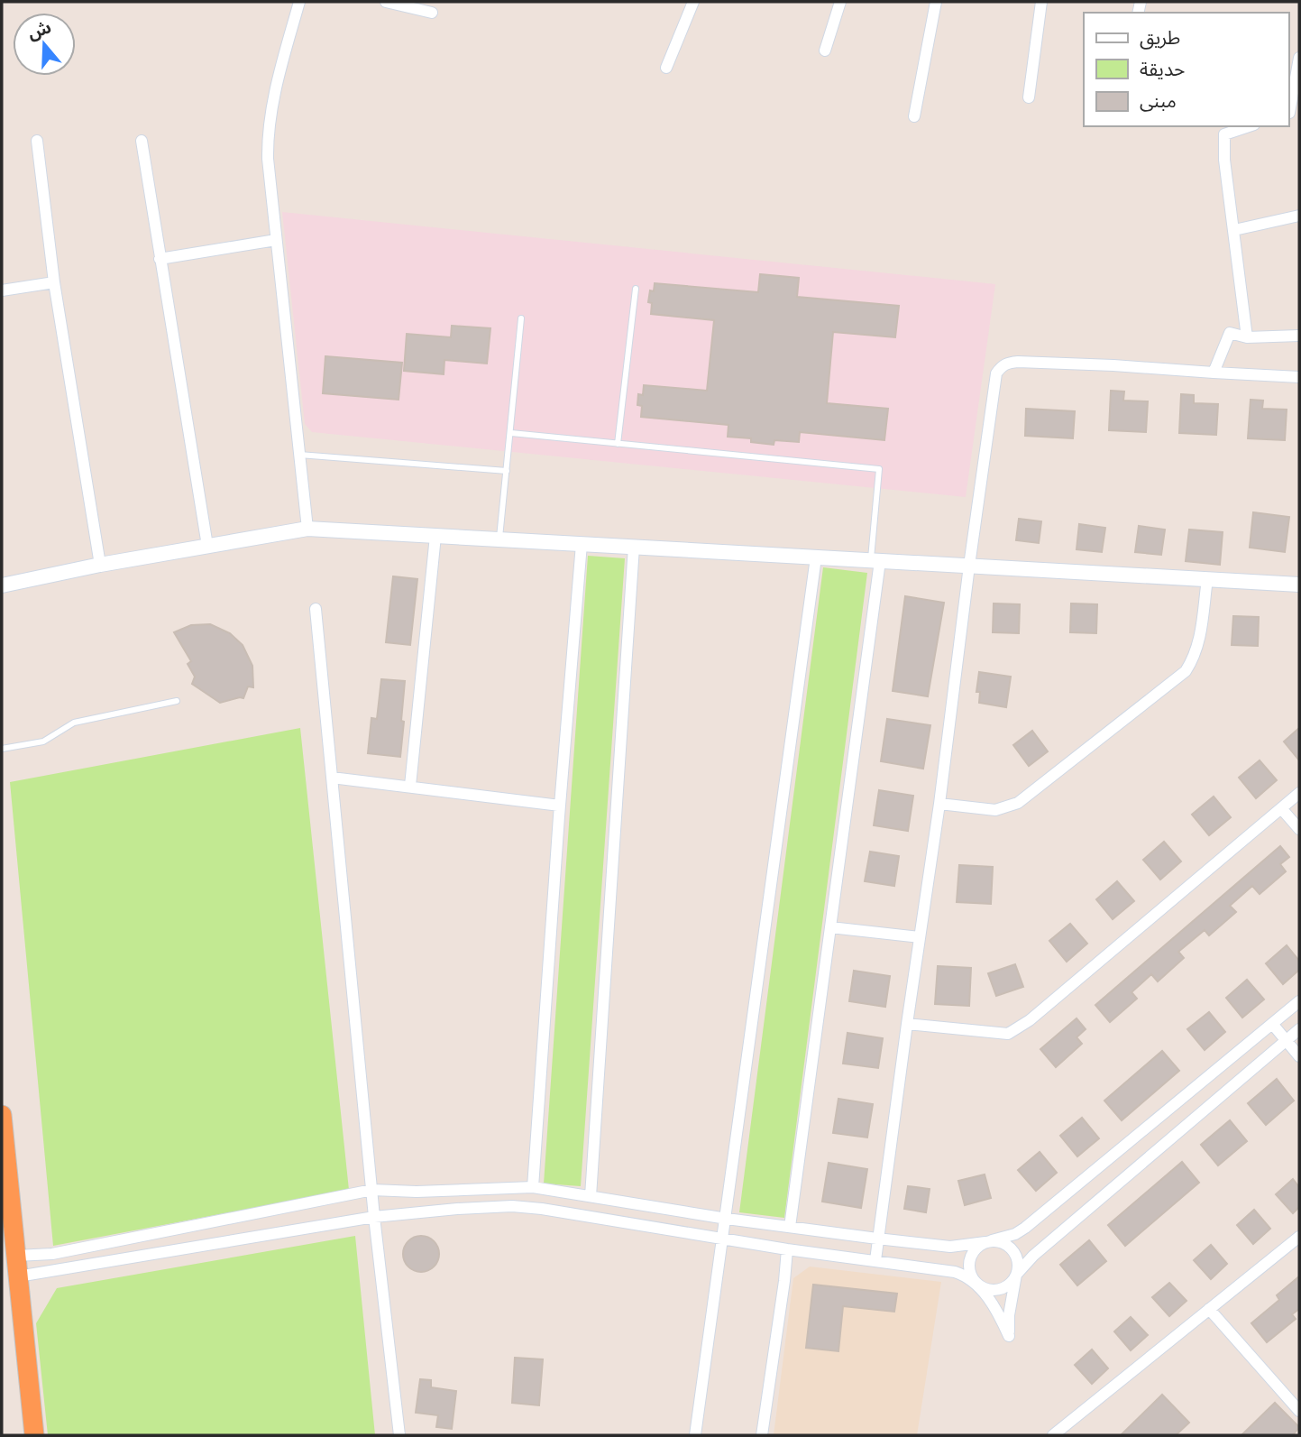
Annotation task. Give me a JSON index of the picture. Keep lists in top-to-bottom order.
{
  "legend": ["طريق", "حديقة", "مبنى"],
  "north": "top"
}
